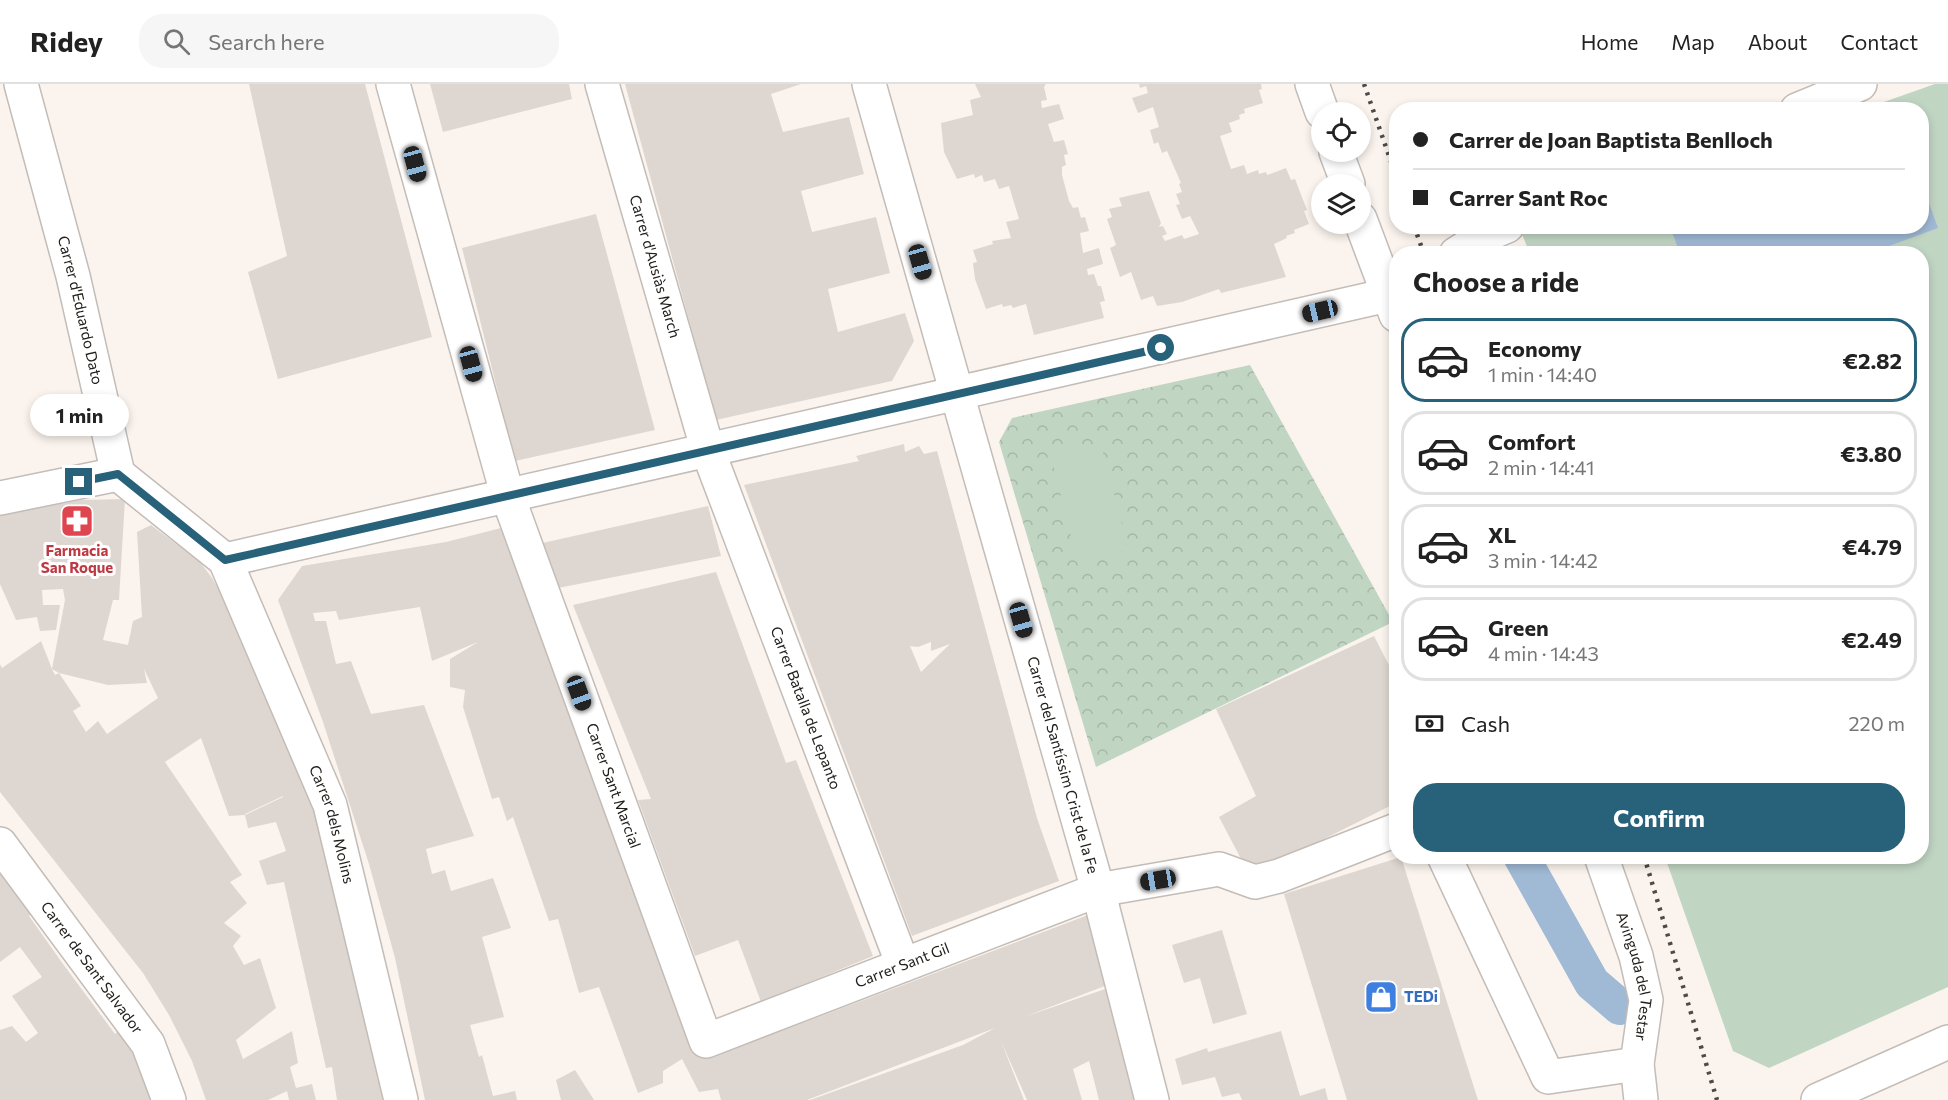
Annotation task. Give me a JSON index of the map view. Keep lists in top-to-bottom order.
{
  "streets": {
    "street": [
      "Carrer d'Ausiàs March",
      "Carrer d'Eduardo Dato",
      "Carrer Batalla de Lepanto",
      "Carrer del Santíssim Crist de la Fe",
      "Carrer Sant Marcial",
      "Carrer dels Molins",
      "Carrer Sant Gil",
      "Carrer de Sant Salvador",
      "Avinguda del Testar"
    ]
  },
  "crossings": [
    ["Carrer d'Ausiàs March", "Carrer Batalla de Lepanto"],
    ["Carrer Batalla de Lepanto", "Carrer Sant Gil"],
    ["Carrer del Santíssim Crist de la Fe", "Carrer Sant Gil"],
    ["Carrer Sant Marcial", "Carrer Sant Gil"]
  ],
  "places": {
    "pharmacy": ["Farmacia San Roque"],
    "shop": ["TEDi"]
  },
  "page": {
    "header": "Ridey",
    "search": "Search here",
    "nav": [
      "Home",
      "Map",
      "About",
      "Contact"
    ],
    "banner": ["Carrer de Joan Baptista Benlloch", "Carrer Sant Roc"],
    "heading": "Choose a ride",
    "list": [
      {
        "name": "Economy",
        "note": "1 min · 14:40",
        "value": "€2.82"
      },
      {
        "name": "Comfort",
        "note": "2 min · 14:41",
        "value": "€3.80"
      },
      {
        "name": "XL",
        "note": "3 min · 14:42",
        "value": "€4.79"
      },
      {
        "name": "Green",
        "note": "4 min · 14:43",
        "value": "€2.49"
      }
    ],
    "bubble": "1 min",
    "pay": ["Cash", "220 m"],
    "buttons": "Confirm"
  }
}
